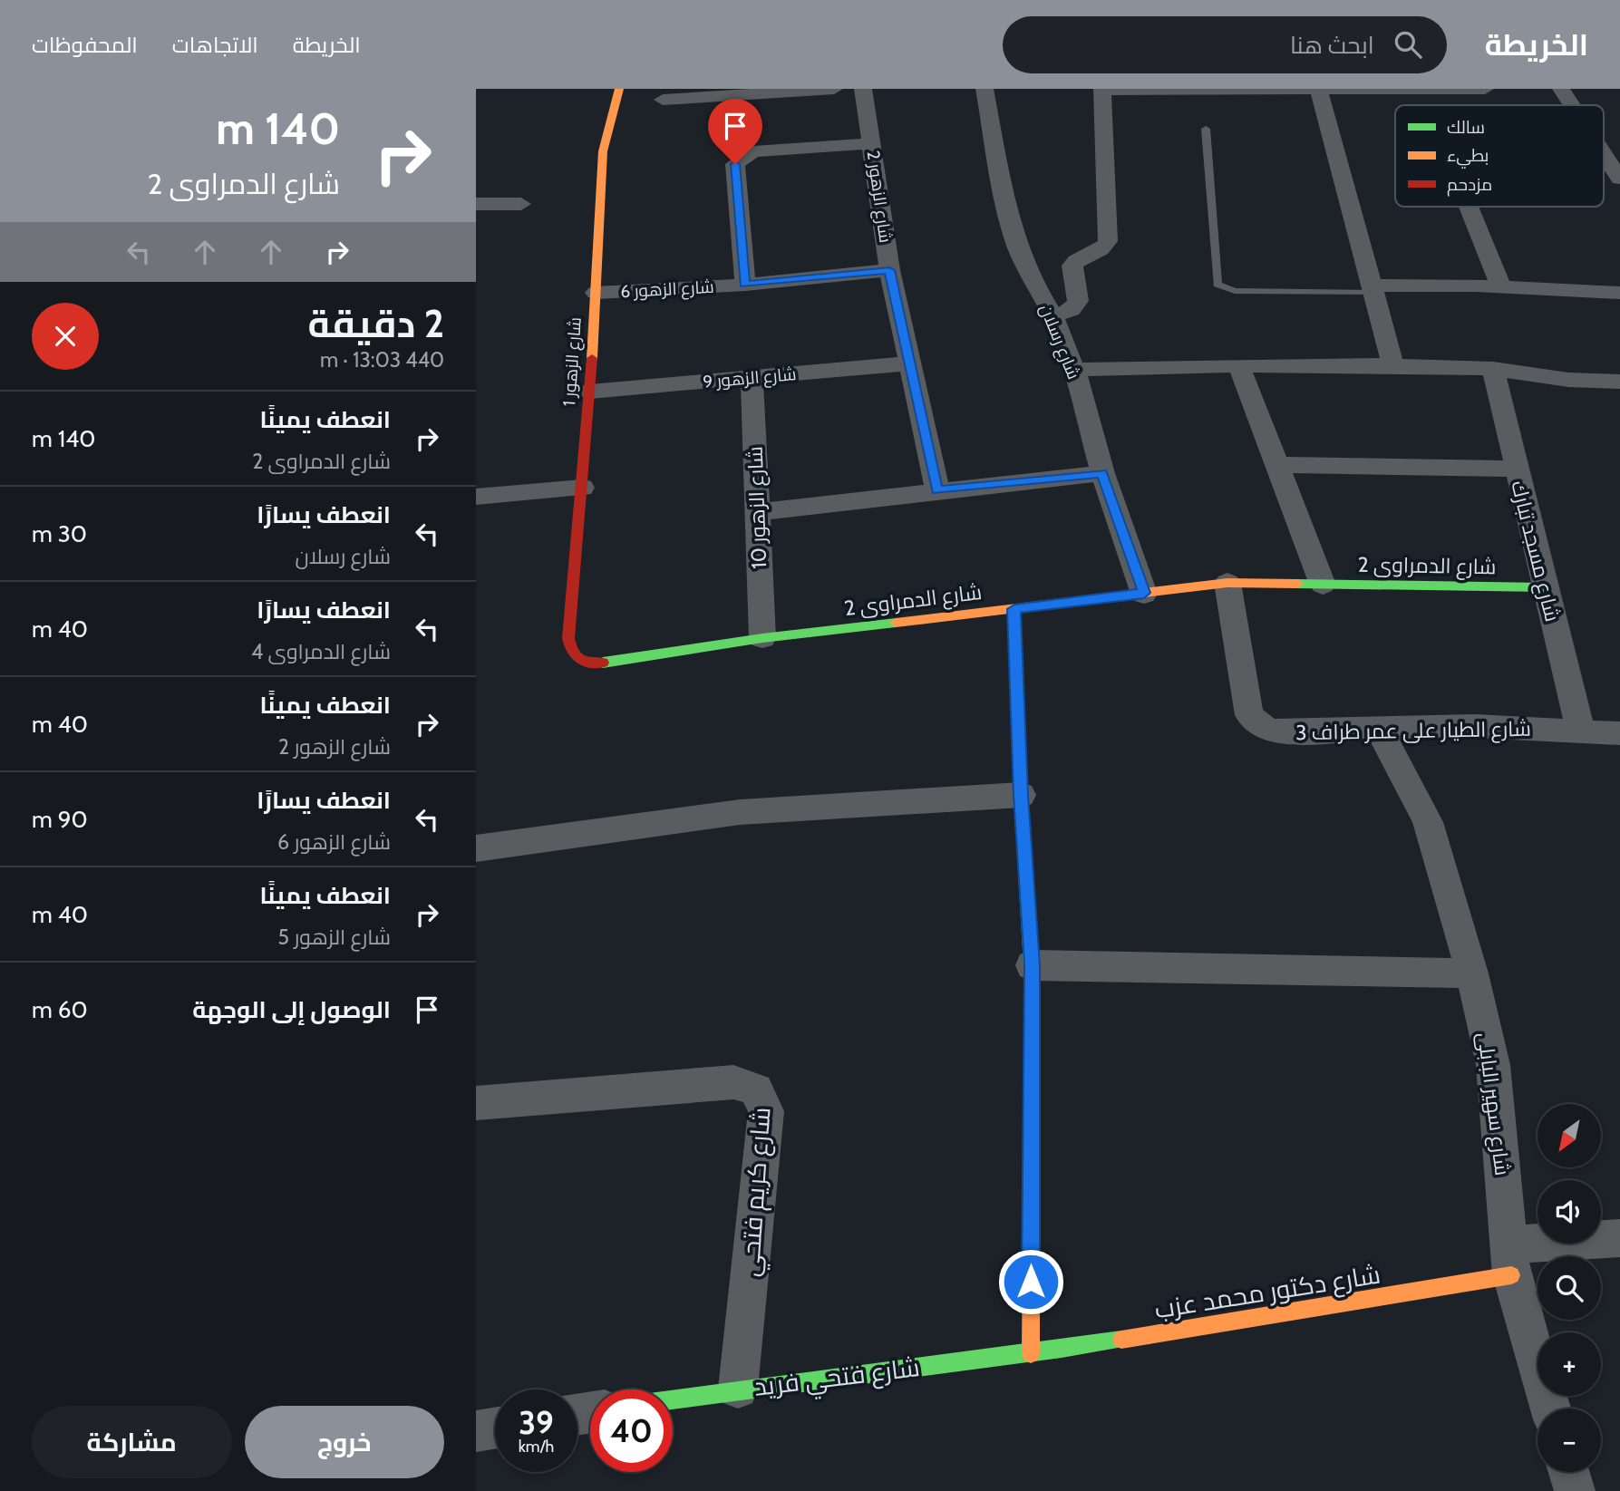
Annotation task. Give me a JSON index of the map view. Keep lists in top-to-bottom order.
{
  "streets": {
    "street": [
      "شارع الزهور 2",
      "شارع الزهور 6",
      "شارع رسلان",
      "شارع الزهور 1",
      "شارع الزهور 9",
      "شارع الزهور 10",
      "شارع مسجد تبارك",
      "شارع الدمراوى 2",
      "شارع الطيار على عمر طراف 3",
      "شارع سهير البابلى",
      "شارع كريم فتحي",
      "شارع دكتور محمد عزب",
      "شارع فتحي فريد"
    ]
  },
  "crossings": [
    ["شارع الزهور 2", "شارع الزهور 6"],
    ["شارع الزهور 2", "شارع الزهور 9"],
    ["شارع الزهور 6", "شارع الزهور 1"],
    ["شارع رسلان", "شارع الدمراوى 2"],
    ["شارع الزهور 1", "شارع الزهور 9"],
    ["شارع الزهور 1", "شارع الدمراوى 2"],
    ["شارع الزهور 9", "شارع الزهور 10"],
    ["شارع الزهور 10", "شارع الدمراوى 2"],
    ["شارع مسجد تبارك", "شارع الدمراوى 2"],
    ["شارع مسجد تبارك", "شارع الطيار على عمر طراف 3"],
    ["شارع الدمراوى 2", "شارع الطيار على عمر طراف 3"],
    ["شارع الطيار على عمر طراف 3", "شارع سهير البابلى"],
    ["شارع سهير البابلى", "شارع دكتور محمد عزب"],
    ["شارع كريم فتحي", "شارع فتحي فريد"],
    ["شارع دكتور محمد عزب", "شارع فتحي فريد"]
  ],
  "legend": ["سالك", "بطيء", "مزدحم"],
  "north": "bottom left",
  "page": {
    "header": "الخريطة",
    "search": "ابحث هنا",
    "nav": ["الخريطة", "الاتجاهات", "المحفوظات"],
    "turn": ["140 m", "شارع الدمراوى 2"],
    "heading": ["2 دقيقة", "440 m · 13:03"],
    "list": [
      {
        "name": "انعطف يمينًا",
        "note": "شارع الدمراوى 2",
        "value": "140 m"
      },
      {
        "name": "انعطف يسارًا",
        "note": "شارع رسلان",
        "value": "30 m"
      },
      {
        "name": "انعطف يسارًا",
        "note": "شارع الدمراوى 4",
        "value": "40 m"
      },
      {
        "name": "انعطف يمينًا",
        "note": "شارع الزهور 2",
        "value": "40 m"
      },
      {
        "name": "انعطف يسارًا",
        "note": "شارع الزهور 6",
        "value": "90 m"
      },
      {
        "name": "انعطف يمينًا",
        "note": "شارع الزهور 5",
        "value": "40 m"
      },
      {
        "name": "الوصول إلى الوجهة",
        "value": "60 m"
      }
    ],
    "map_buttons": ["+", "−"],
    "speed": "39 km/h",
    "limit": "40",
    "buttons": ["خروج", "مشاركة"]
  }
}
